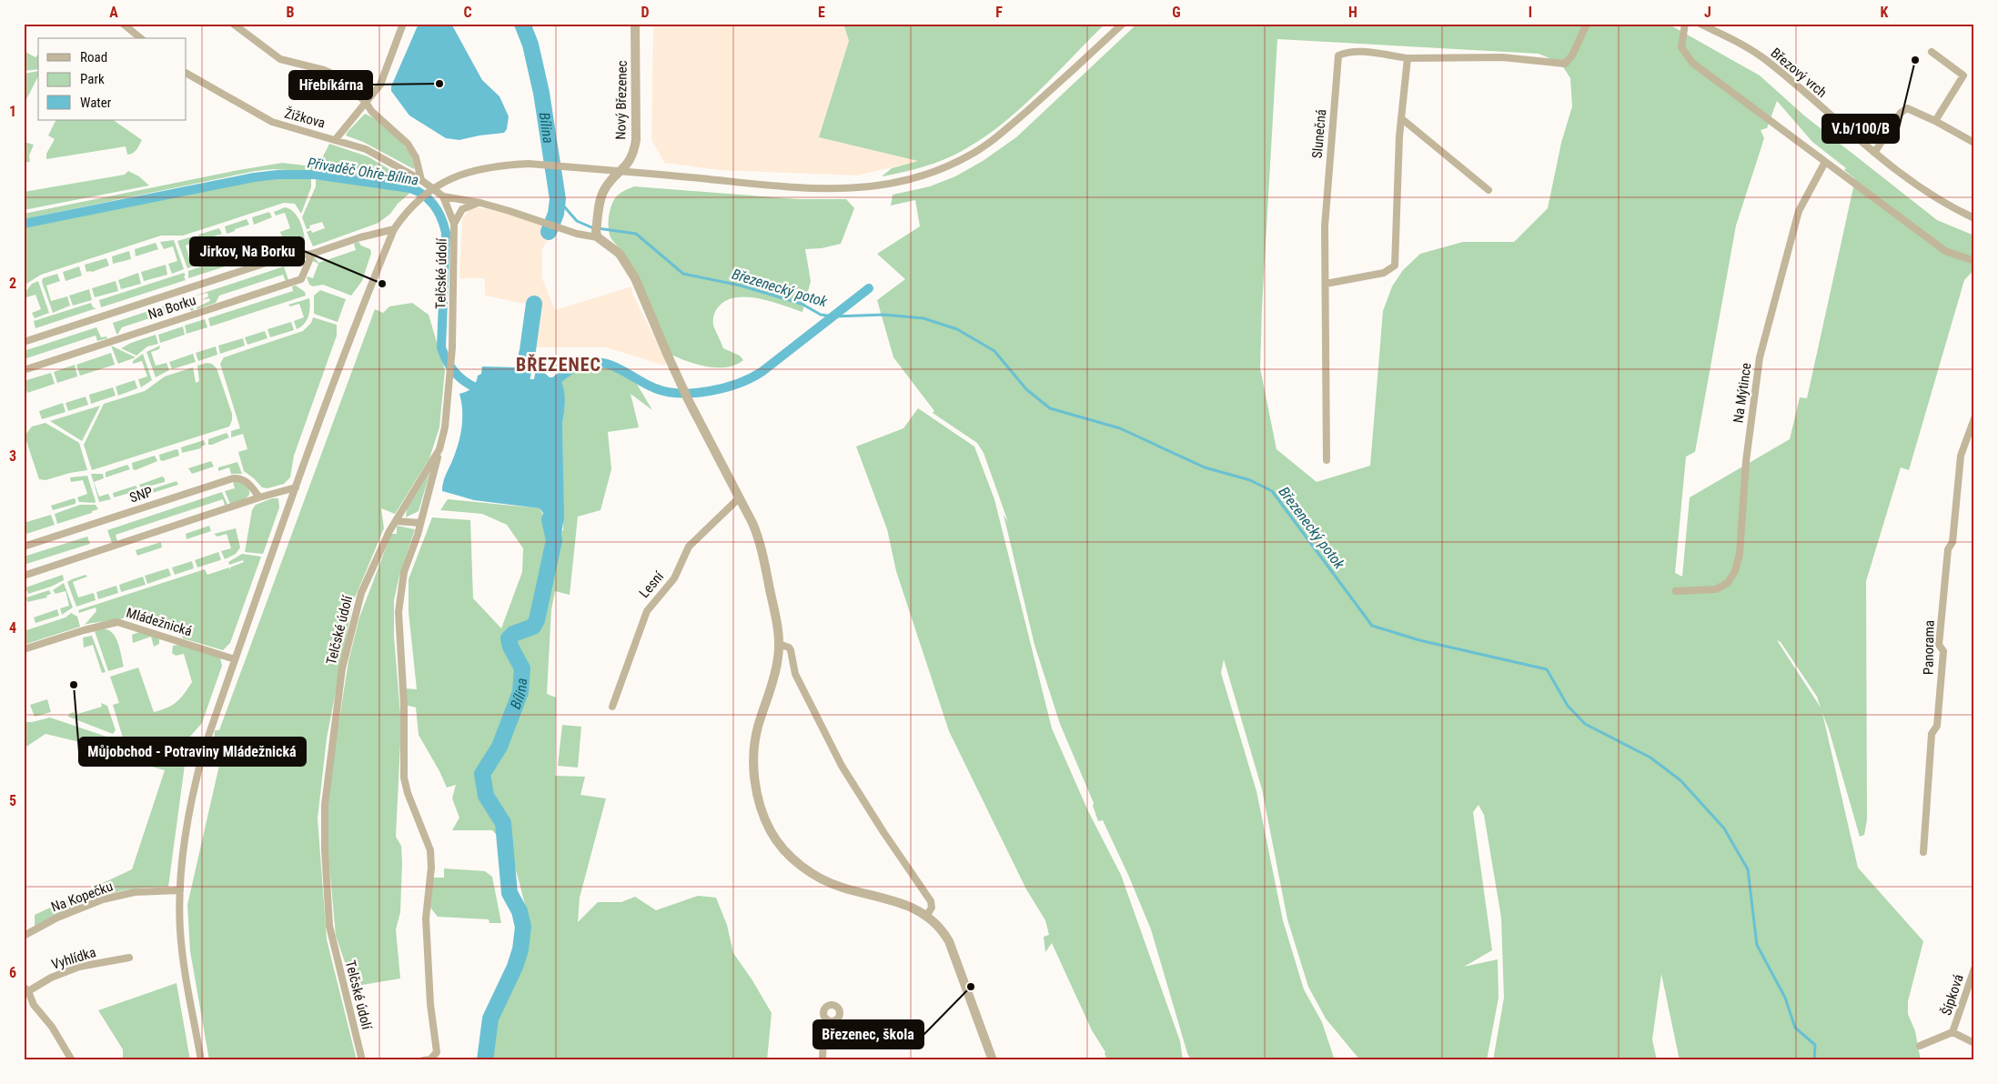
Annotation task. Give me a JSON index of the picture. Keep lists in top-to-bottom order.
{
  "streets": {
    "street": [
      "Březový vrch",
      "Nový Březenec",
      "Žižkova",
      "Slunečná",
      "Telčské údolí",
      "Na Borku",
      "Na Mýtince",
      "SNP",
      "Lesní",
      "Mládežnická",
      "Panorama",
      "Na Kopečku",
      "Vyhlídka",
      "Šípková"
    ]
  },
  "districts": ["BŘEZENEC"],
  "water": ["Bílina", "Přivaděč Ohře-Bílina", "Březenecký potok"],
  "places": [
    "V.b/100/B",
    "Hřebíkárna",
    "Jirkov, Na Borku",
    "Můjobchod - Potraviny Mládežnická",
    "Březenec, škola"
  ],
  "legend": ["Road", "Park", "Water"],
  "grid": {
    "columns": [
      "A",
      "B",
      "C",
      "D",
      "E",
      "F",
      "G",
      "H",
      "I",
      "J",
      "K"
    ],
    "rows": [
      "1",
      "2",
      "3",
      "4",
      "5",
      "6"
    ]
  }
}
